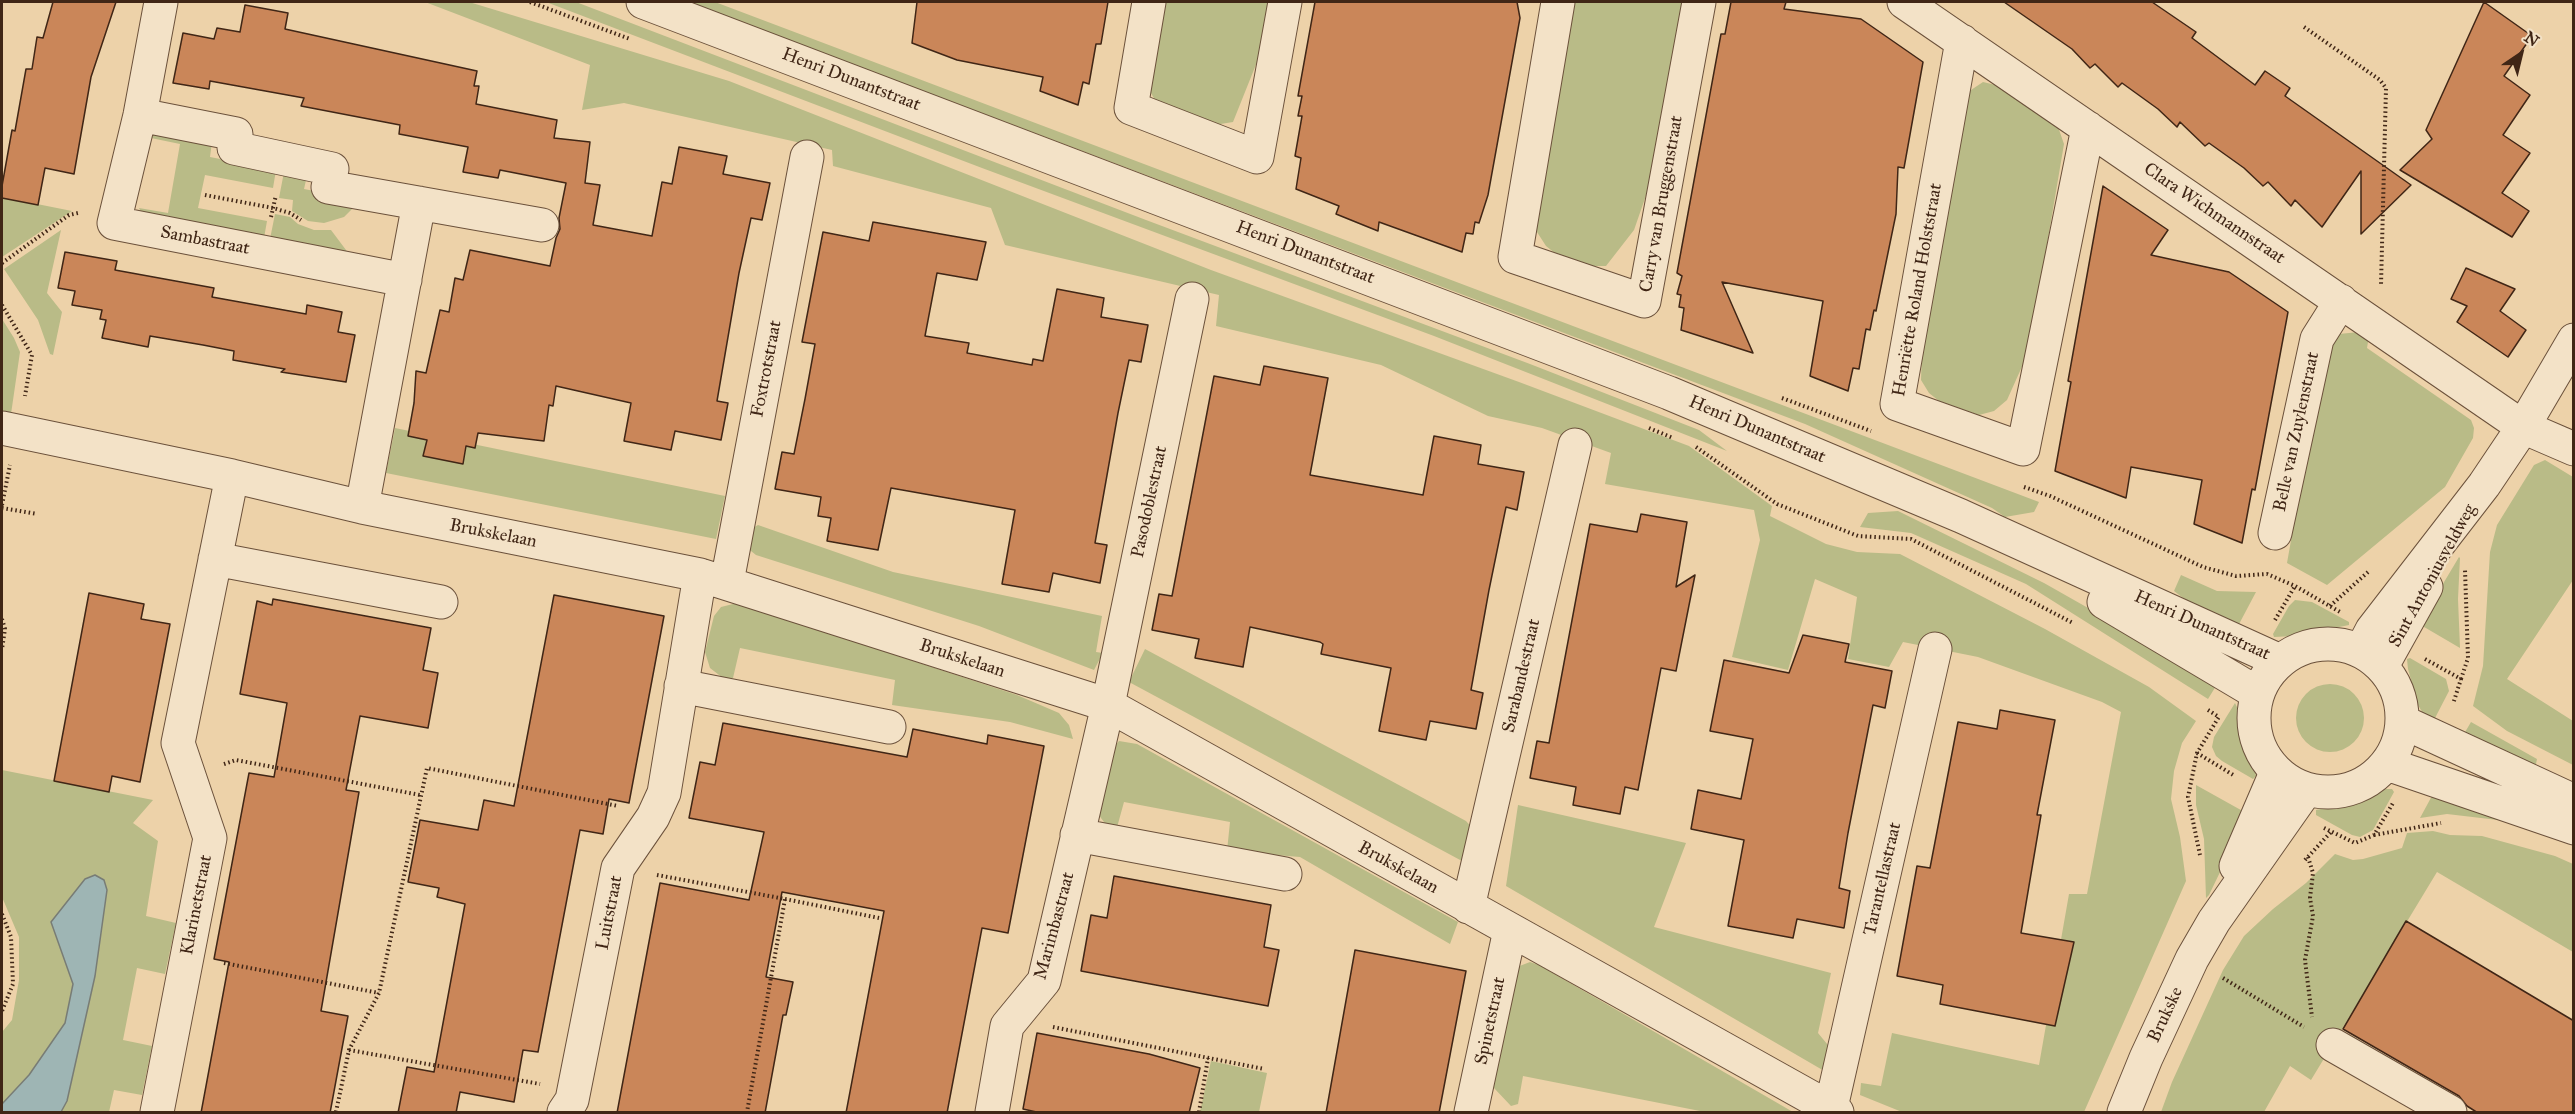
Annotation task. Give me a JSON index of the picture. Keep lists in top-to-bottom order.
{
  "streets": {
    "street": [
      "Henri Dunantstraat",
      "Carry van Bruggenstraat",
      "Clara Wichmannstraat",
      "Sambastraat",
      "Henriëtte Roland Holststraat",
      "Foxtrotstraat",
      "Belle van Zuylenstraat",
      "Pasodoblestraat",
      "Brukskelaan",
      "Sint Antoniusveldweg",
      "Sarabandestraat",
      "Tarantellastraat",
      "Klarinetstraat",
      "Luitstraat",
      "Marimbastraat",
      "Brukske",
      "Spinetstraat"
    ]
  },
  "crossings": [
    ["Henri Dunantstraat", "Sint Antoniusveldweg"],
    ["Henri Dunantstraat", "Brukske"],
    ["Clara Wichmannstraat", "Henriëtte Roland Holststraat"],
    ["Clara Wichmannstraat", "Belle van Zuylenstraat"],
    ["Clara Wichmannstraat", "Sint Antoniusveldweg"],
    ["Foxtrotstraat", "Brukskelaan"],
    ["Foxtrotstraat", "Luitstraat"],
    ["Pasodoblestraat", "Brukskelaan"],
    ["Pasodoblestraat", "Marimbastraat"],
    ["Brukskelaan", "Sarabandestraat"],
    ["Brukskelaan", "Tarantellastraat"],
    ["Brukskelaan", "Klarinetstraat"],
    ["Brukskelaan", "Luitstraat"],
    ["Brukskelaan", "Marimbastraat"],
    ["Brukskelaan", "Spinetstraat"],
    ["Sint Antoniusveldweg", "Brukske"]
  ],
  "north": "top right"
}
